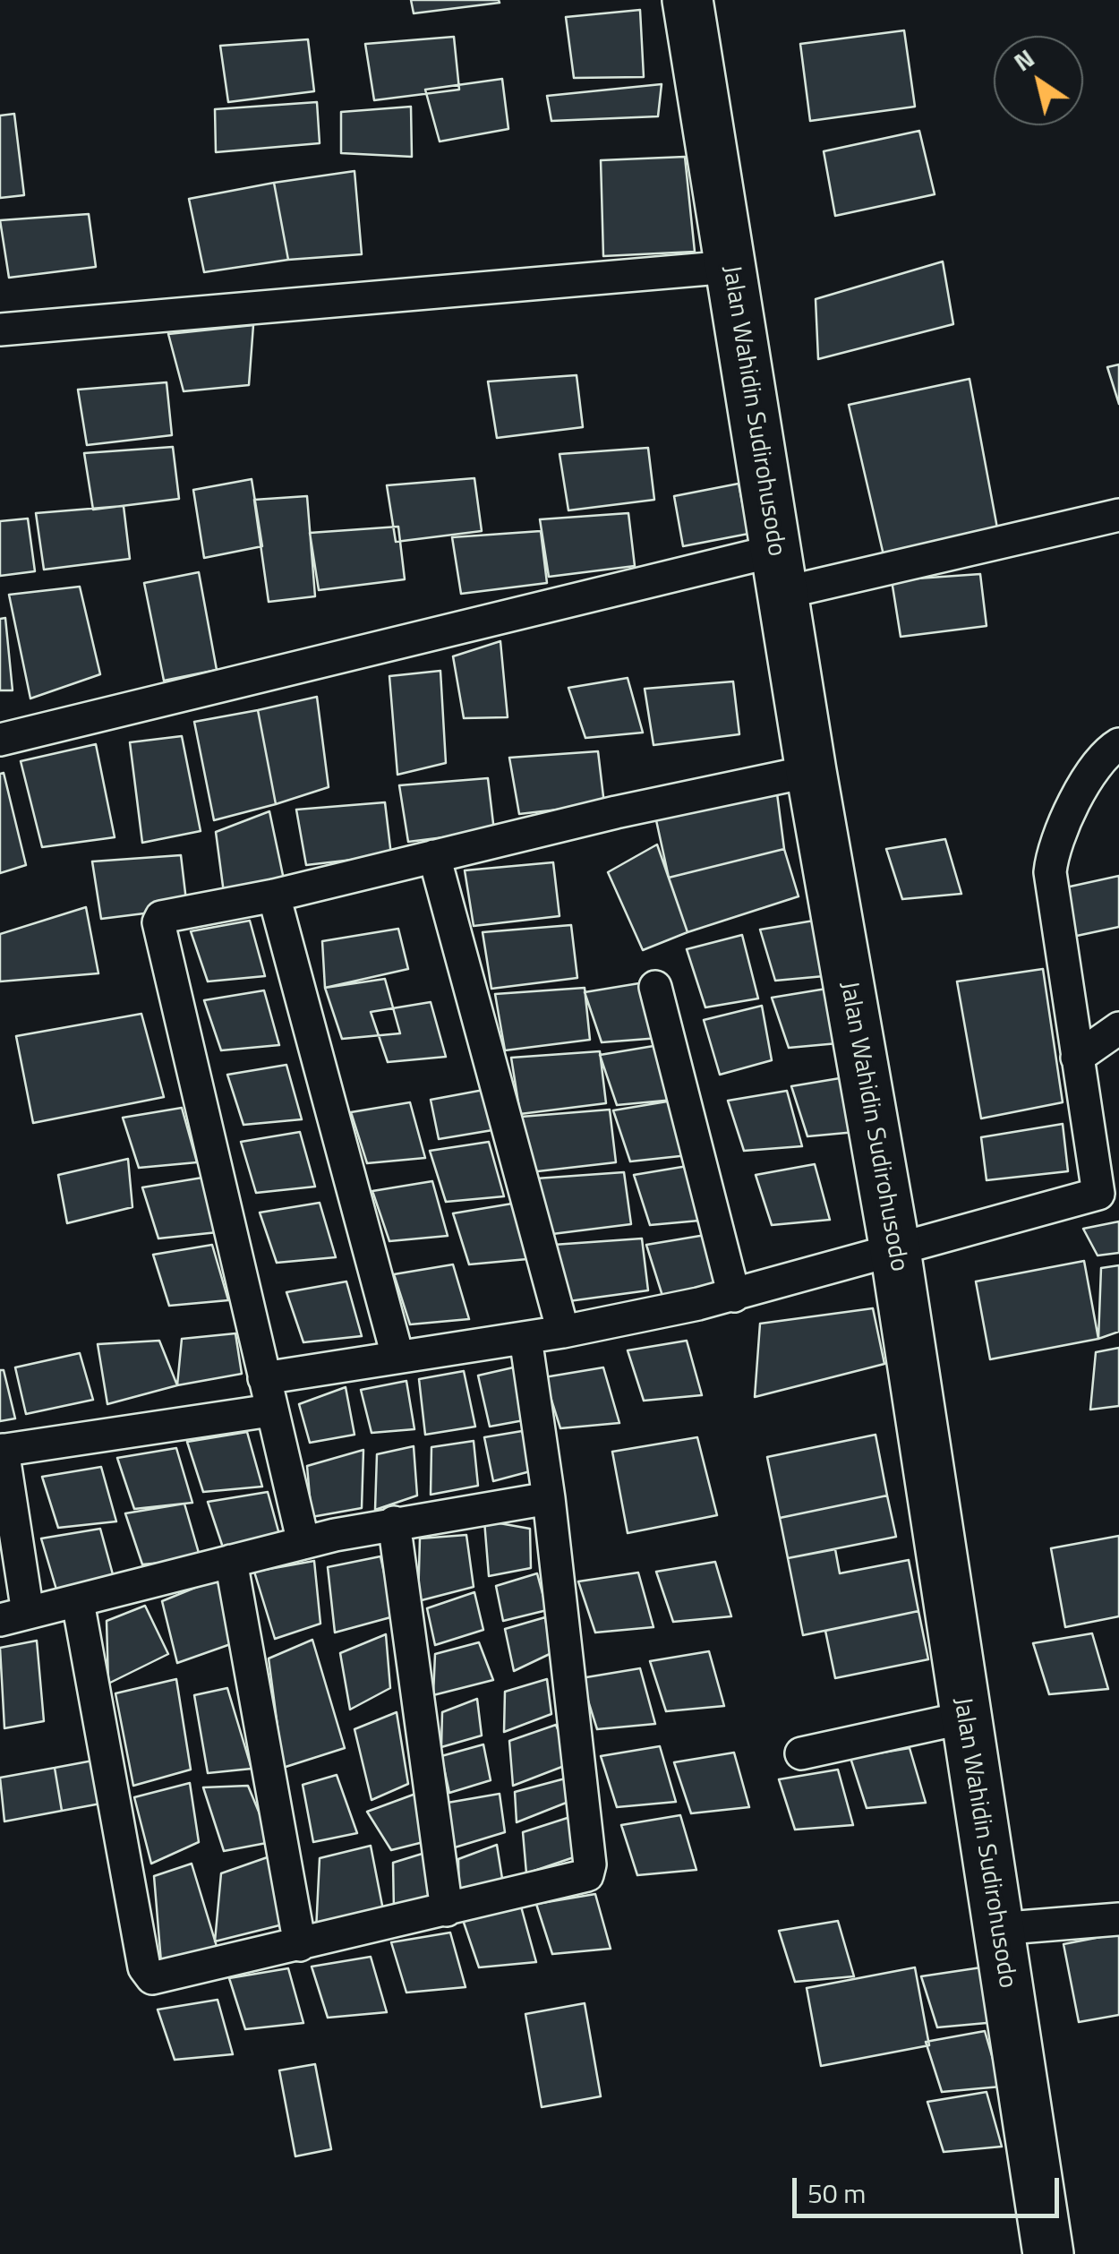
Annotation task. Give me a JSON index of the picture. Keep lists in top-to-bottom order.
{
  "streets": {
    "highway": ["Jalan Wahidin Sudirohusodo"]
  },
  "scale_bar": "50 m",
  "north": "top left"
}
